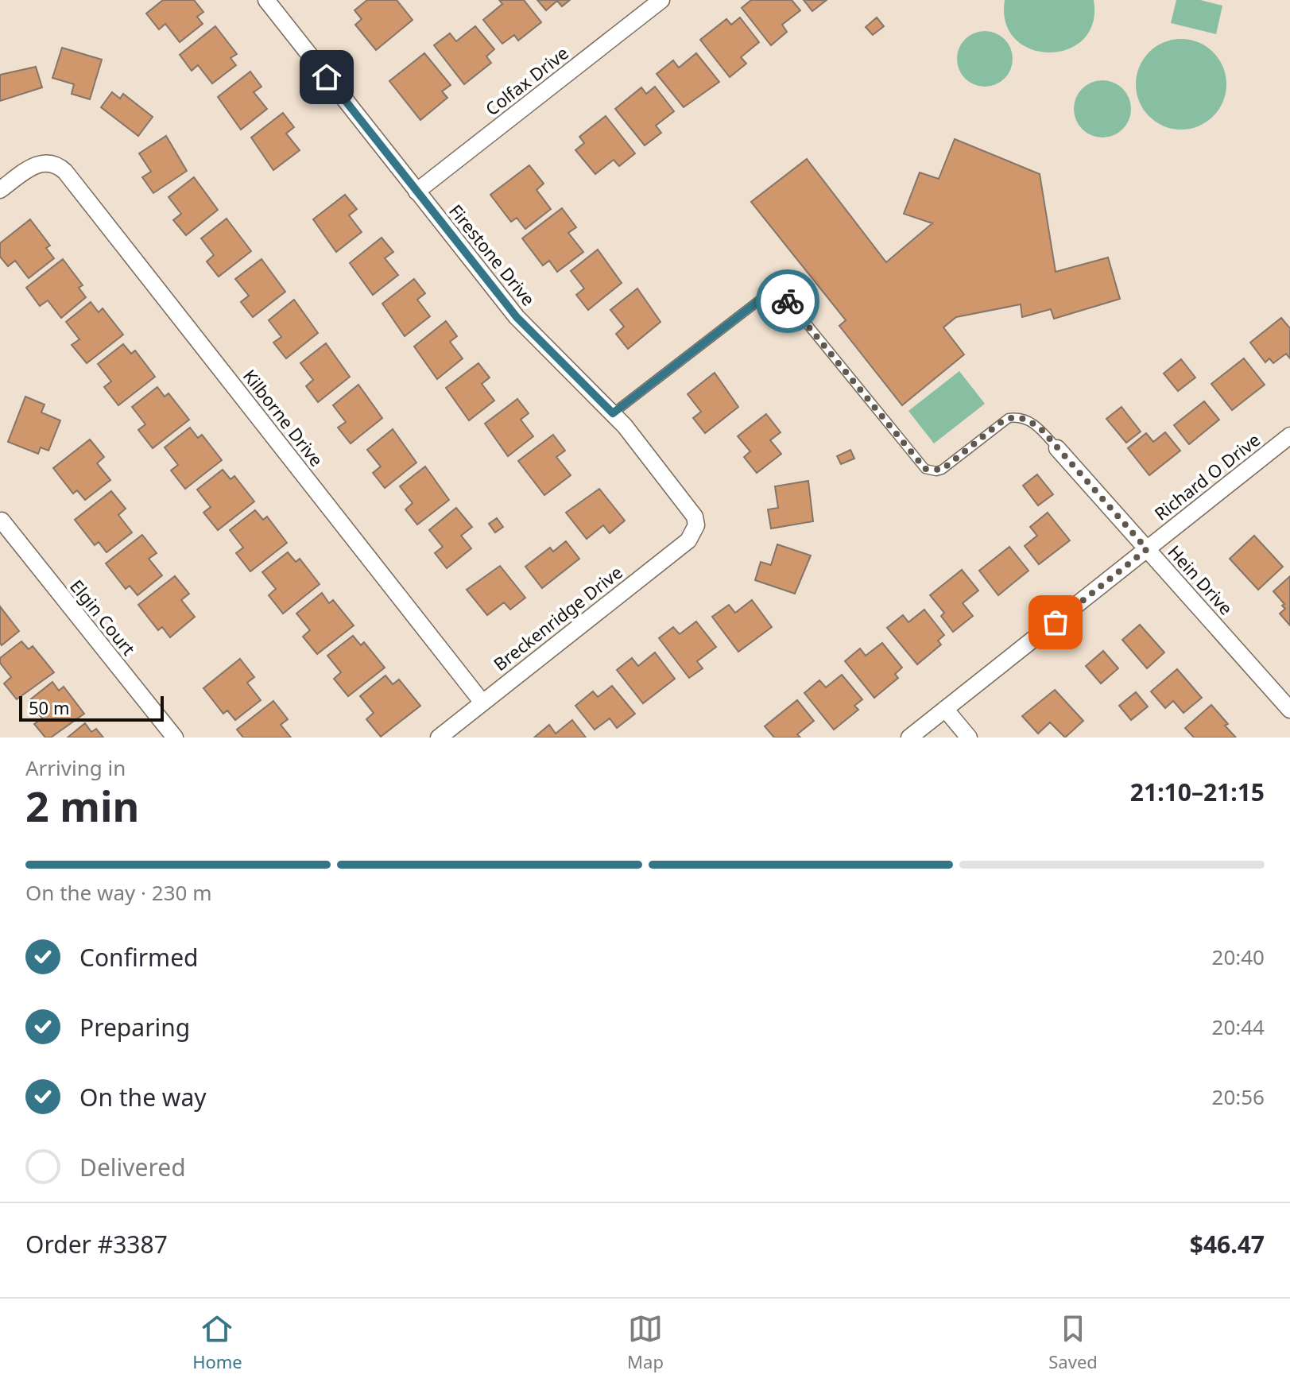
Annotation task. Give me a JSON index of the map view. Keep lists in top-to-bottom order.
{
  "streets": {
    "street": [
      "Colfax Drive",
      "Firestone Drive",
      "Kilborne Drive",
      "Richard O Drive",
      "Hein Drive",
      "Elgin Court",
      "Breckenridge Drive"
    ]
  },
  "crossings": [
    ["Colfax Drive", "Firestone Drive"],
    ["Firestone Drive", "Breckenridge Drive"],
    ["Kilborne Drive", "Breckenridge Drive"],
    ["Richard O Drive", "Hein Drive"]
  ],
  "scale_bar": "50 m",
  "page": {
    "scale": "50 m",
    "heading": ["2 min", "Arriving in", "21:10–21:15"],
    "panel": ["Order #3387", "$46.47"],
    "bar": "On the way · 230 m",
    "list": [
      ["Confirmed", "20:40"],
      ["Preparing", "20:44"],
      ["On the way", "20:56"],
      "Delivered"
    ],
    "tabs": ["Home", "Map", "Saved"]
  }
}
